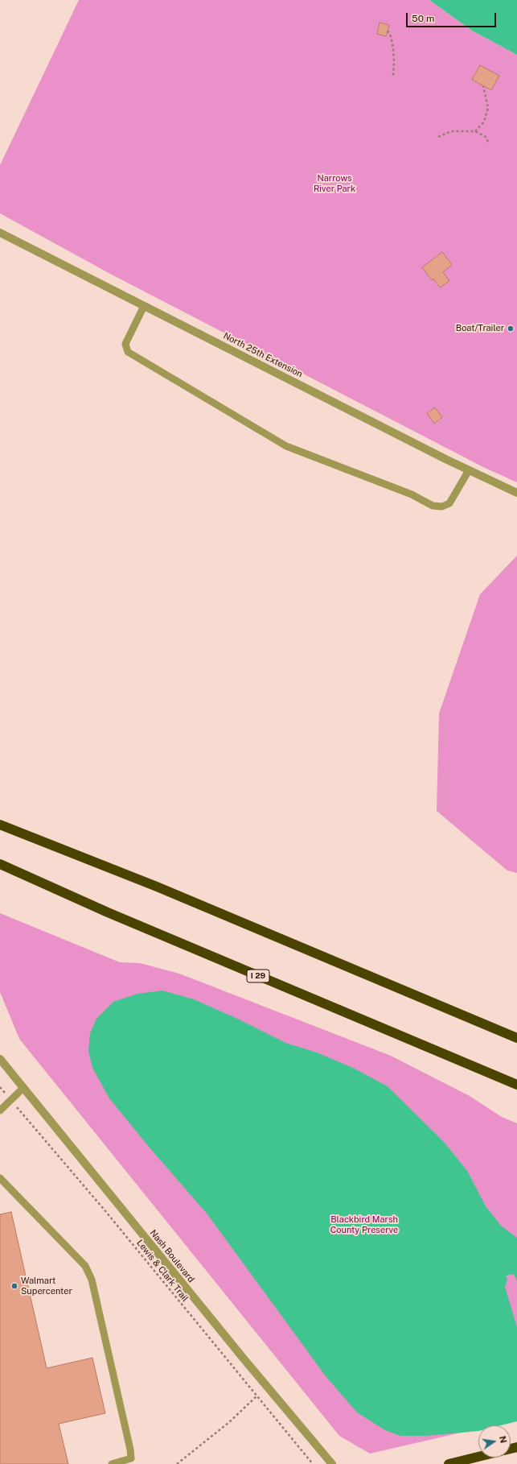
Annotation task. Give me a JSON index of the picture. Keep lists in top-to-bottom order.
{
  "streets": {
    "highway": ["I 29"],
    "street": ["North 25th Extension", "Nash Boulevard"],
    "path": ["Lewis & Clark Trail"]
  },
  "parks": ["Narrows River Park", "Blackbird Marsh County Preserve"],
  "places": ["Boat/Trailer", "Walmart Supercenter"],
  "scale_bar": "50 m",
  "north": "right"
}
